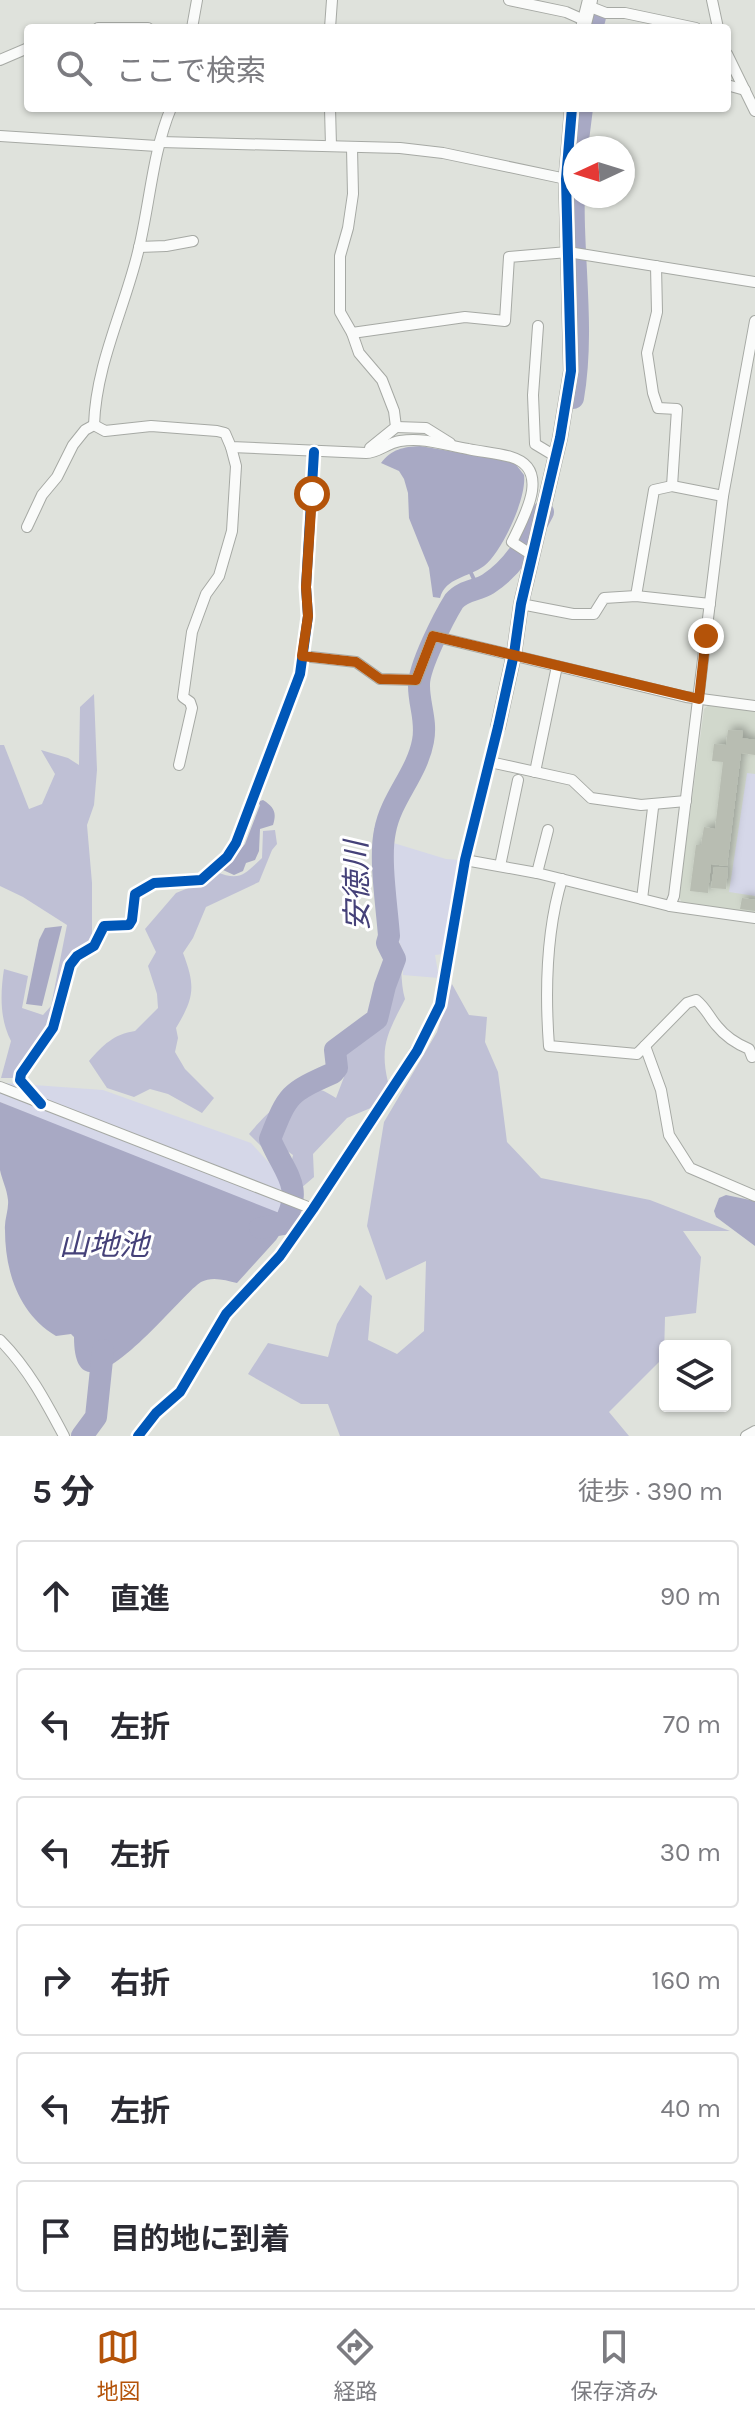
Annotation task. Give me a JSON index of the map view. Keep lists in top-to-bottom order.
{
  "water": ["安徳川", "山地池"],
  "north": "left",
  "page": {
    "search": "ここで検索",
    "heading": ["5 分", "徒歩 · 390 m"],
    "list": [
      ["直進", "90 m"],
      ["左折", "70 m"],
      ["左折", "30 m"],
      ["右折", "160 m"],
      ["左折", "40 m"],
      "目的地に到着"
    ],
    "nav": ["地図", "経路", "保存済み"]
  }
}
